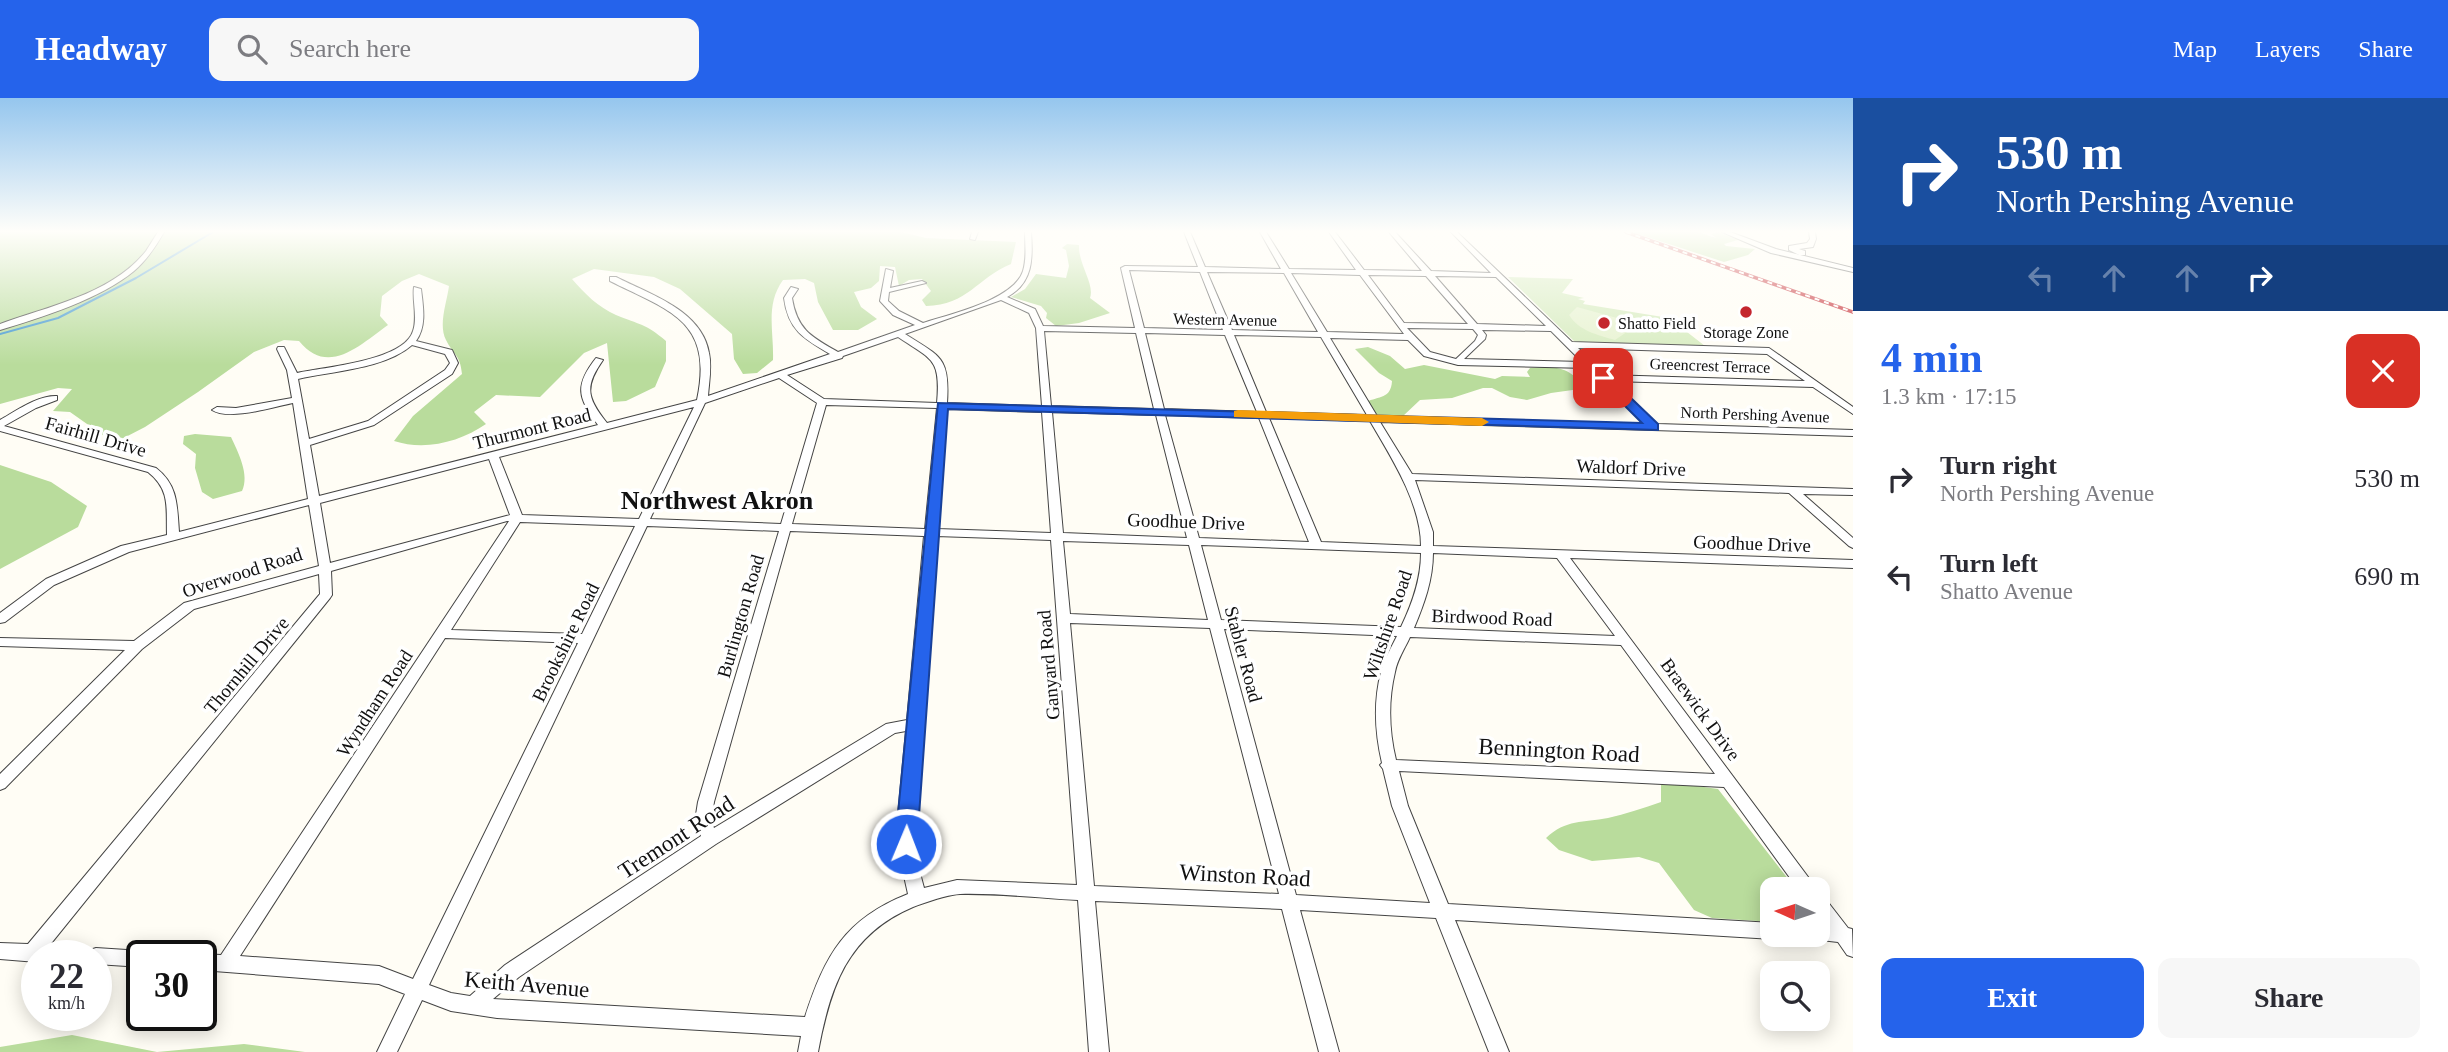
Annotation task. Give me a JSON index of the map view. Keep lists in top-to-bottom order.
{
  "streets": {
    "street": [
      "Western Avenue",
      "Greencrest Terrace",
      "North Pershing Avenue",
      "Thurmont Road",
      "Fairhill Drive",
      "Waldorf Drive",
      "Goodhue Drive",
      "Overwood Road",
      "Burlington Road",
      "Birdwood Road",
      "Wiltshire Road",
      "Brookshire Road",
      "Stabler Road",
      "Thornhill Drive",
      "Ganyard Road",
      "Wyndham Road",
      "Braewick Drive",
      "Bennington Road",
      "Tremont Road",
      "Winston Road",
      "Keith Avenue"
    ]
  },
  "crossings": [
    ["Western Avenue", "Wiltshire Road"],
    ["Western Avenue", "Stabler Road"],
    ["Western Avenue", "Ganyard Road"],
    ["North Pershing Avenue", "Burlington Road"],
    ["North Pershing Avenue", "Wiltshire Road"],
    ["North Pershing Avenue", "Stabler Road"],
    ["North Pershing Avenue", "Ganyard Road"],
    ["Thurmont Road", "Fairhill Drive"],
    ["Thurmont Road", "Brookshire Road"],
    ["Thurmont Road", "Thornhill Drive"],
    ["Waldorf Drive", "Wiltshire Road"],
    ["Goodhue Drive", "Overwood Road"],
    ["Goodhue Drive", "Burlington Road"],
    ["Goodhue Drive", "Wiltshire Road"],
    ["Goodhue Drive", "Brookshire Road"],
    ["Goodhue Drive", "Stabler Road"],
    ["Goodhue Drive", "Ganyard Road"],
    ["Goodhue Drive", "Wyndham Road"],
    ["Goodhue Drive", "Braewick Drive"],
    ["Overwood Road", "Thornhill Drive"],
    ["Overwood Road", "Wyndham Road"],
    ["Burlington Road", "Tremont Road"],
    ["Birdwood Road", "Wiltshire Road"],
    ["Birdwood Road", "Stabler Road"],
    ["Birdwood Road", "Ganyard Road"],
    ["Birdwood Road", "Braewick Drive"],
    ["Wiltshire Road", "Bennington Road"],
    ["Wiltshire Road", "Winston Road"],
    ["Brookshire Road", "Keith Avenue"],
    ["Stabler Road", "Winston Road"],
    ["Ganyard Road", "Winston Road"],
    ["Wyndham Road", "Keith Avenue"],
    ["Braewick Drive", "Bennington Road"],
    ["Tremont Road", "Keith Avenue"],
    ["Winston Road", "Keith Avenue"]
  ],
  "districts": ["Northwest Akron"],
  "places": ["Storage Zone", "Shatto Field"],
  "north": "left",
  "page": {
    "header": "Headway",
    "search": "Search here",
    "nav": ["Map", "Layers", "Share"],
    "turn": ["530 m", "North Pershing Avenue"],
    "heading": ["4 min", "1.3 km · 17:15"],
    "list": [
      {
        "name": "Turn right",
        "note": "North Pershing Avenue",
        "value": "530 m"
      },
      {
        "name": "Turn left",
        "note": "Shatto Avenue",
        "value": "690 m"
      }
    ],
    "speed": "22 km/h",
    "limit": "30",
    "buttons": ["Exit", "Share"]
  }
}
